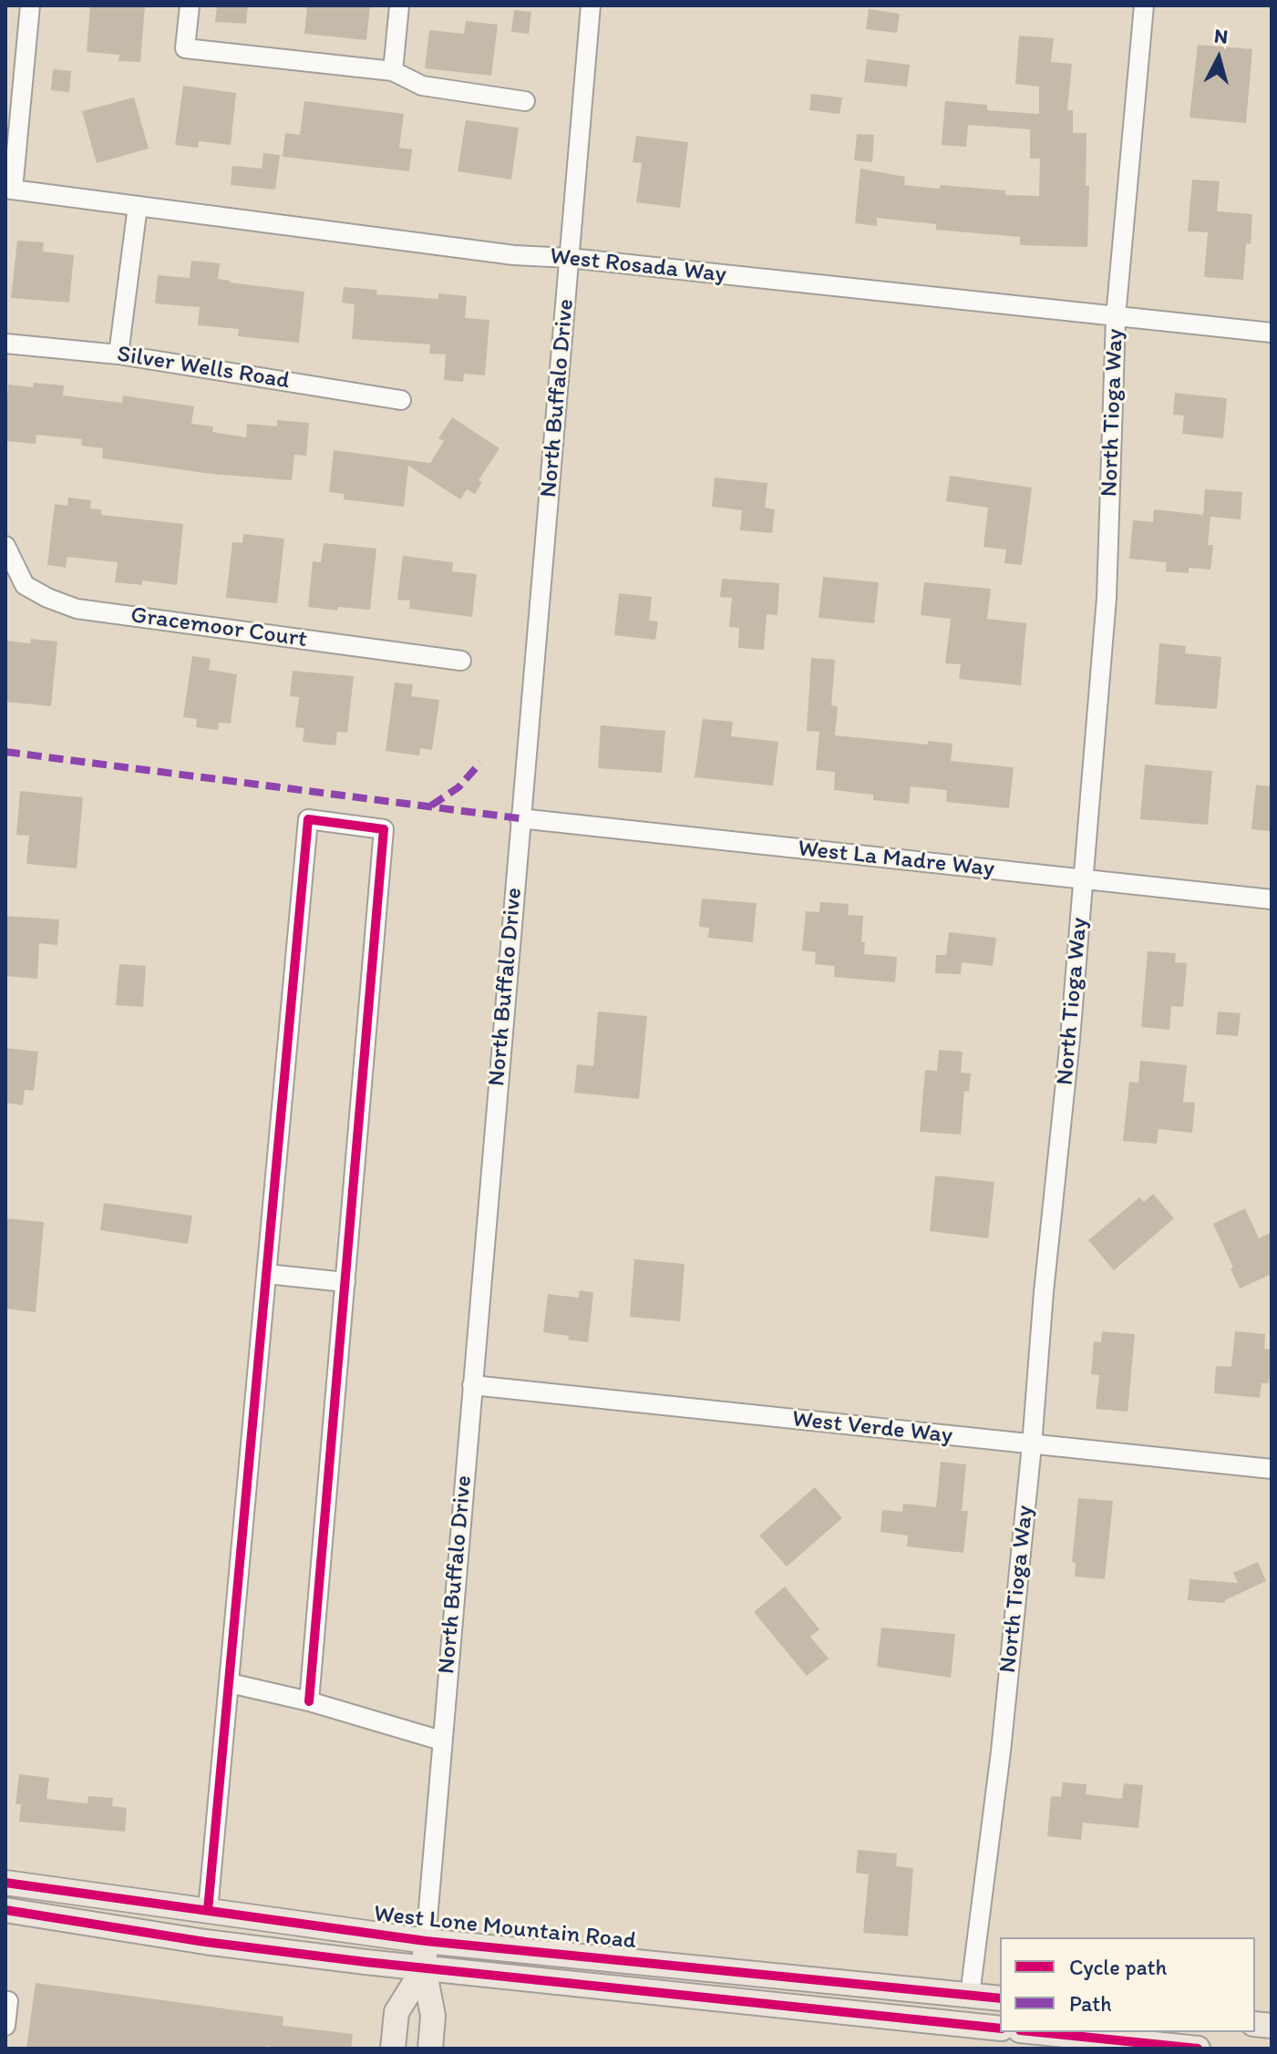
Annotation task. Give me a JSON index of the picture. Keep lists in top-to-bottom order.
{
  "streets": {
    "main road": ["North Buffalo Drive", "West Lone Mountain Road"],
    "street": [
      "West Rosada Way",
      "Silver Wells Road",
      "North Tioga Way",
      "Gracemoor Court",
      "West La Madre Way",
      "West Verde Way"
    ]
  },
  "crossings": [
    ["West Rosada Way", "North Buffalo Drive"],
    ["West Rosada Way", "North Tioga Way"],
    ["North Buffalo Drive", "West La Madre Way"],
    ["North Buffalo Drive", "West Verde Way"],
    ["North Buffalo Drive", "West Lone Mountain Road"],
    ["North Tioga Way", "West La Madre Way"],
    ["North Tioga Way", "West Verde Way"],
    ["North Tioga Way", "West Lone Mountain Road"]
  ],
  "legend": ["Cycle path", "Path"],
  "north": "top"
}
